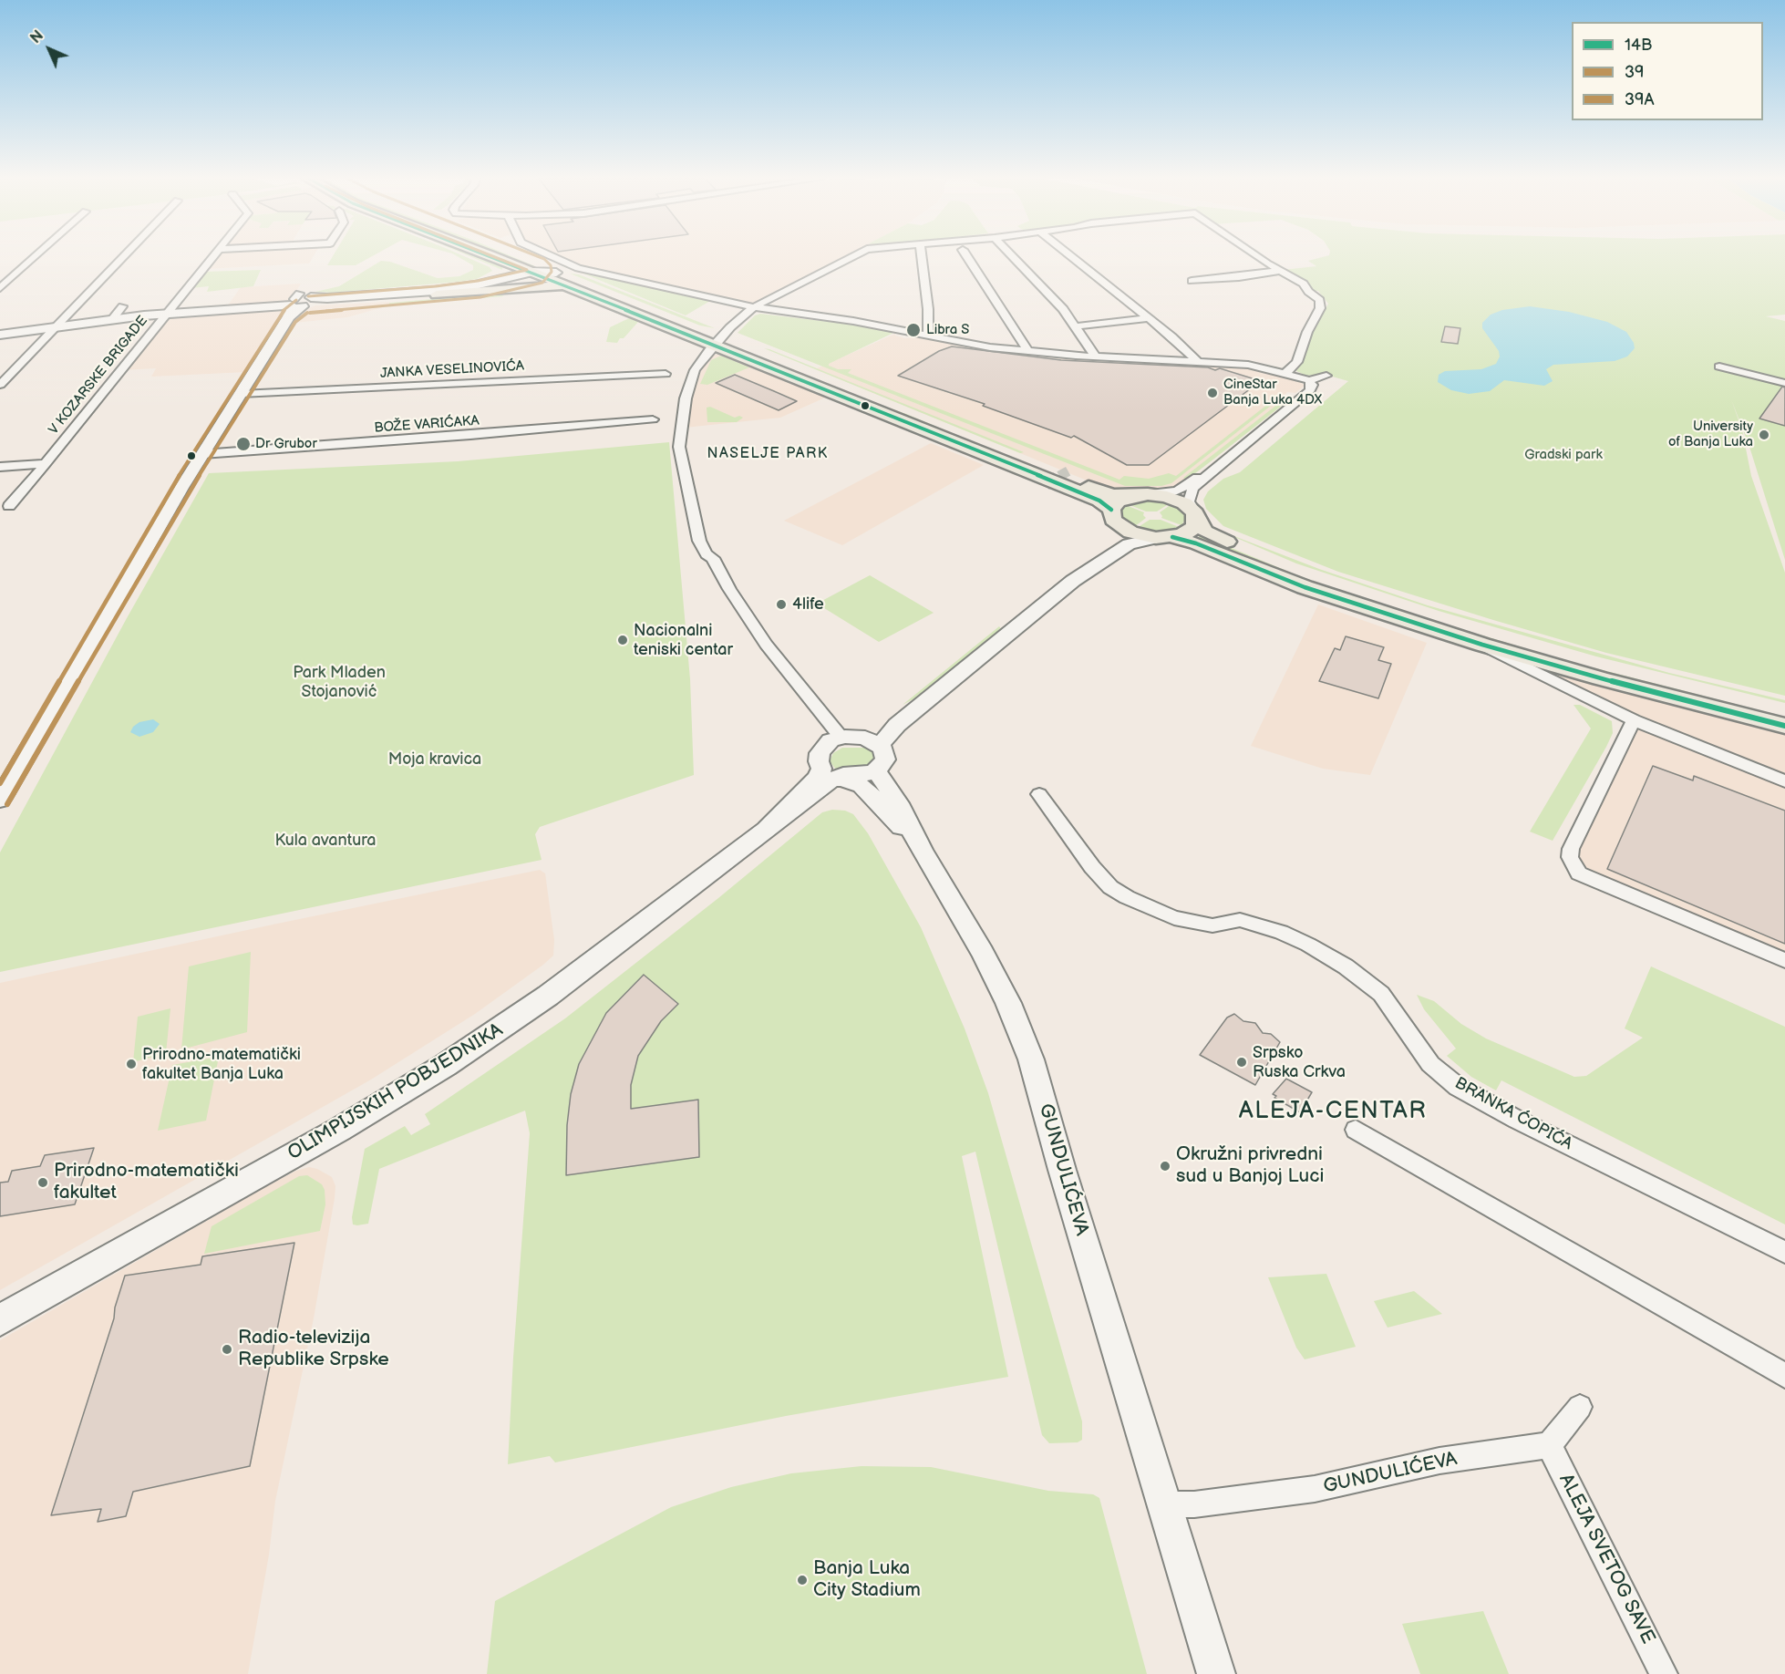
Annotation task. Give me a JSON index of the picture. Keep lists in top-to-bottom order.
{
  "streets": {
    "main road": ["OLIMPIJSKIH POBJEDNIKA", "GUNDULIĆEVA"],
    "street": [
      "JANKA VESELINOVIĆA",
      "V KOZARSKE BRIGADE",
      "BOŽE VARIĆAKA",
      "BRANKA ĆOPIĆA",
      "ALEJA SVETOG SAVE"
    ]
  },
  "crossings": [
    ["OLIMPIJSKIH POBJEDNIKA", "GUNDULIĆEVA"],
    ["GUNDULIĆEVA", "ALEJA SVETOG SAVE"]
  ],
  "districts": ["NASELJE PARK", "ALEJA-CENTAR"],
  "parks": [
    "Gradski park",
    "Park Mladen Stojanović",
    "Moja kravica",
    "Kula avantura"
  ],
  "places": [
    "Libra S",
    "CineStar Banja Luka 4DX",
    "University of Banja Luka",
    "Dr Grubor",
    "4life",
    "Nacionalni teniski centar",
    "Srpsko Ruska Crkva",
    "Prirodno-matematički fakultet Banja Luka",
    "Okružni privredni sud u Banjoj Luci",
    "Prirodno-matematički fakultet",
    "Radio-televizija Republike Srpske",
    "Banja Luka City Stadium"
  ],
  "lines": ["transit line 14B", "transit line 39", "transit line 39A"],
  "legend": ["14B", "39", "39A"],
  "north": "top left"
}
